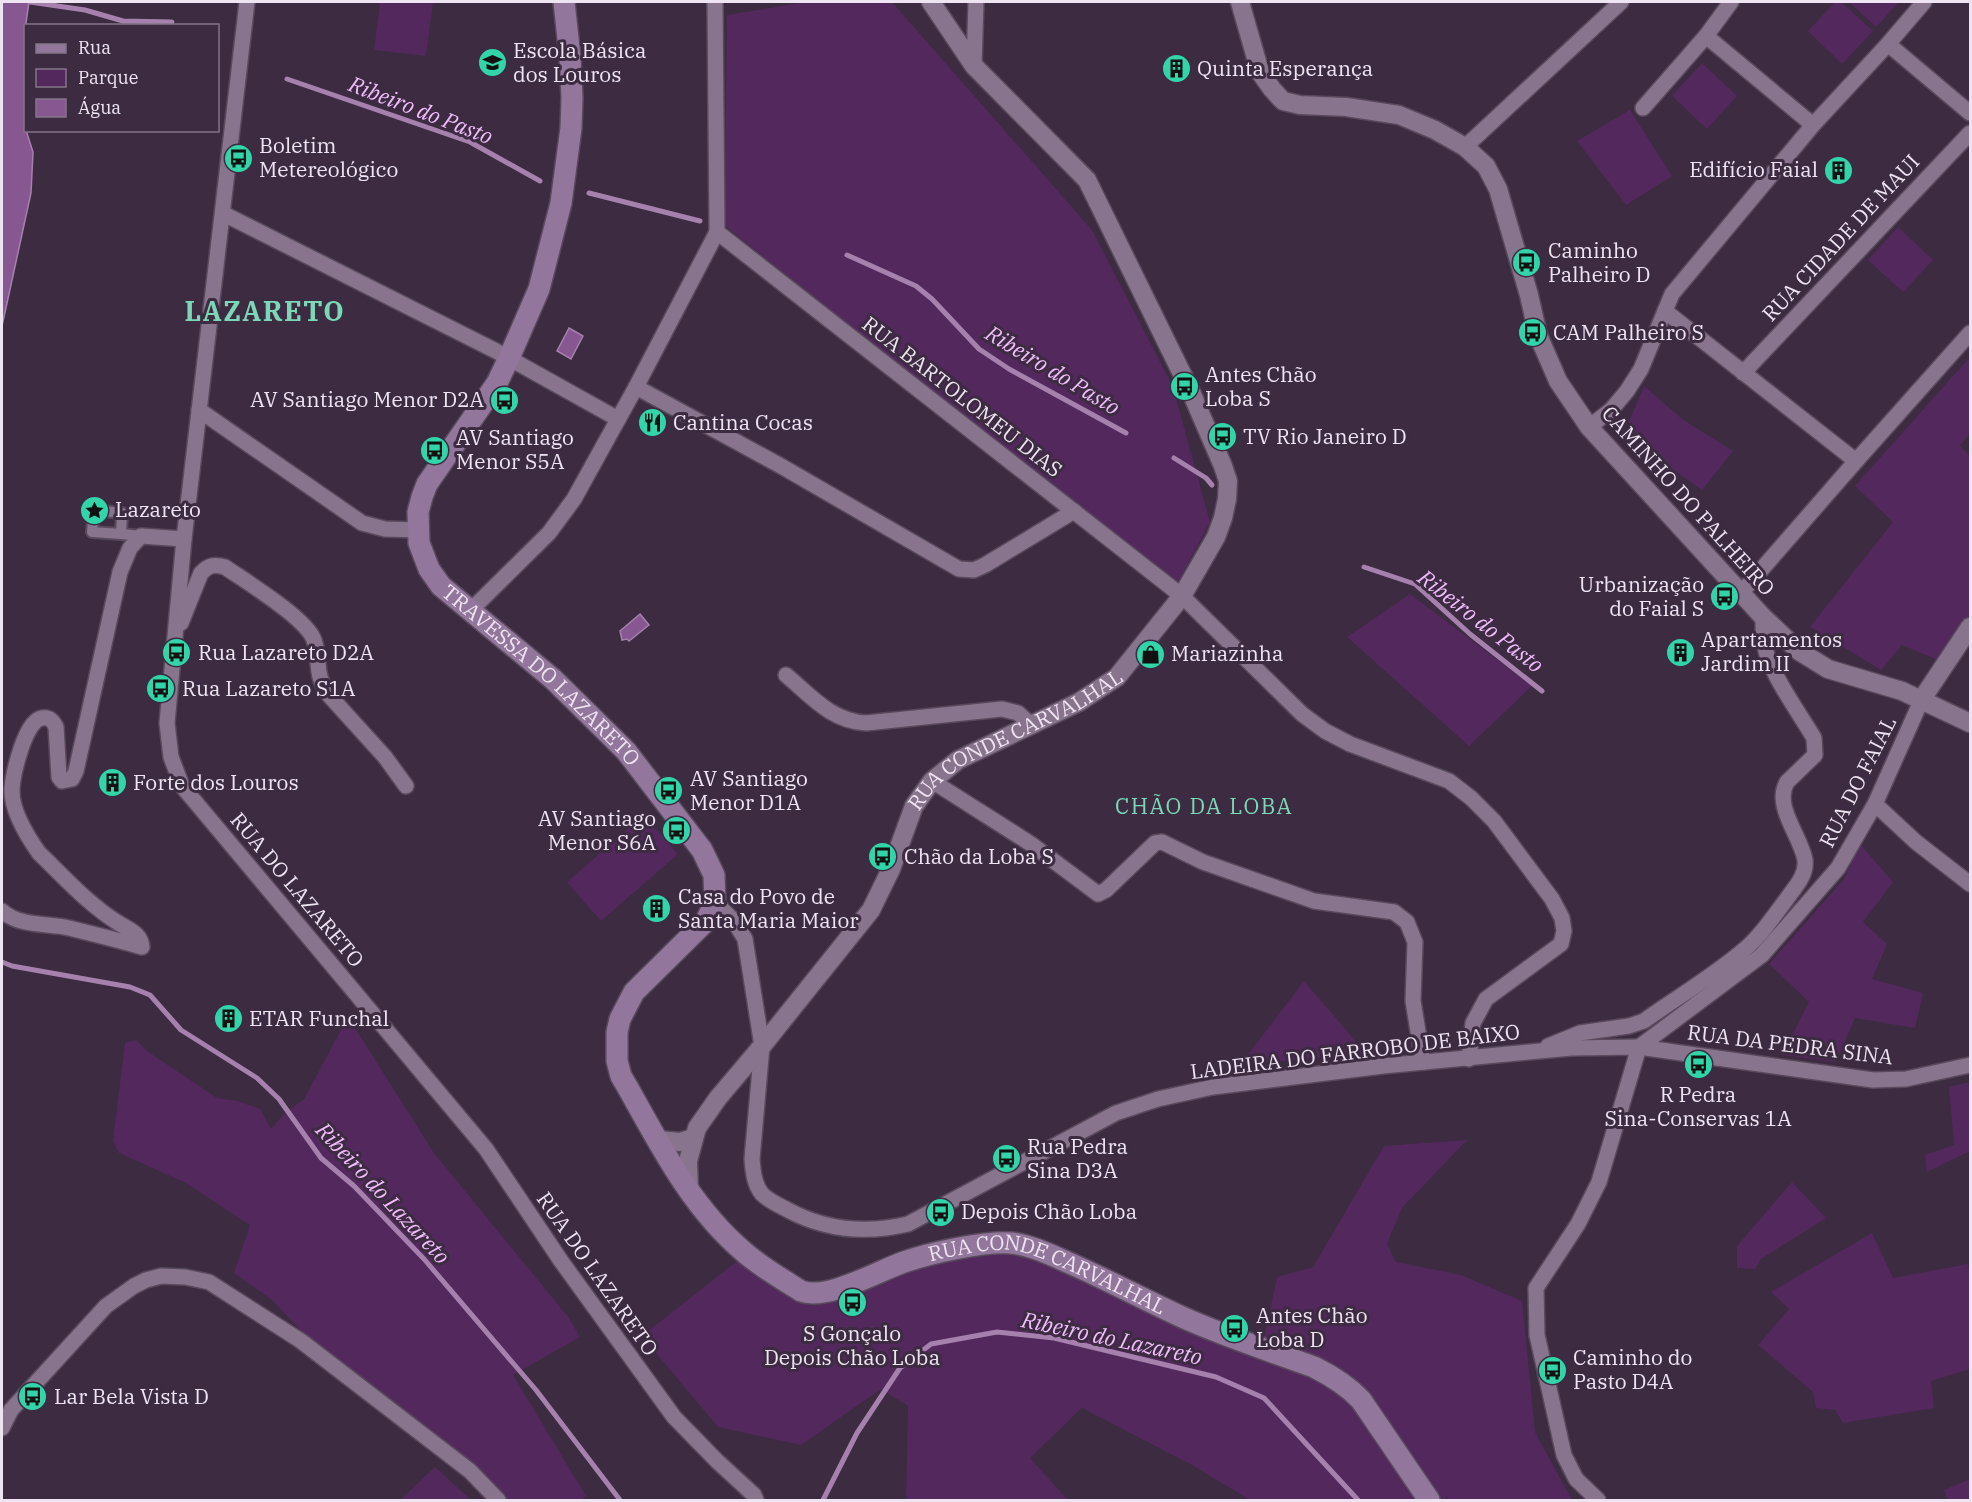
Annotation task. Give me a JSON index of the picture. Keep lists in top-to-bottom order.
{
  "streets": {
    "main road": ["TRAVESSA DO LAZARETO", "RUA CONDE CARVALHAL"],
    "street": [
      "RUA CIDADE DE MAUI",
      "RUA BARTOLOMEU DIAS",
      "CAMINHO DO PALHEIRO",
      "RUA DO FAIAL",
      "RUA DO LAZARETO",
      "RUA DA PEDRA SINA",
      "LADEIRA DO FARROBO DE BAIXO"
    ]
  },
  "crossings": [
    ["RUA BARTOLOMEU DIAS", "RUA CONDE CARVALHAL"],
    ["RUA BARTOLOMEU DIAS", "LADEIRA DO FARROBO DE BAIXO"],
    ["CAMINHO DO PALHEIRO", "RUA DO FAIAL"],
    ["RUA CONDE CARVALHAL", "LADEIRA DO FARROBO DE BAIXO"],
    ["RUA DO FAIAL", "RUA DA PEDRA SINA"],
    ["RUA DO FAIAL", "LADEIRA DO FARROBO DE BAIXO"],
    ["RUA DA PEDRA SINA", "LADEIRA DO FARROBO DE BAIXO"]
  ],
  "districts": ["LAZARETO", "CHÃO DA LOBA"],
  "water": ["Ribeiro do Pasto", "Ribeiro do Lazareto"],
  "places": {
    "school or university": ["Escola Básica dos Louros"],
    "building": [
      "Quinta Esperança",
      "Edifício Faial",
      "Apartamentos Jardim II",
      "Forte dos Louros",
      "Casa do Povo de Santa Maria Maior",
      "ETAR Funchal"
    ],
    "bus stop": [
      "Boletim Metereológico",
      "Caminho Palheiro D",
      "CAM Palheiro S",
      "Antes Chão Loba S",
      "AV Santiago Menor D2A",
      "TV Rio Janeiro D",
      "AV Santiago Menor S5A",
      "Urbanização do Faial S",
      "Rua Lazareto D2A",
      "Rua Lazareto S1A",
      "AV Santiago Menor D1A",
      "AV Santiago Menor S6A",
      "Chão da Loba S",
      "R Pedra Sina-Conservas 1A",
      "Rua Pedra Sina D3A",
      "Depois Chão Loba",
      "S Gonçalo Depois Chão Loba",
      "Antes Chão Loba D",
      "Caminho do Pasto D4A",
      "Lar Bela Vista D"
    ],
    "restaurant": ["Cantina Cocas"],
    "place": ["Lazareto"],
    "shop": ["Mariazinha"]
  },
  "legend": ["Rua", "Parque", "Água"]
}
